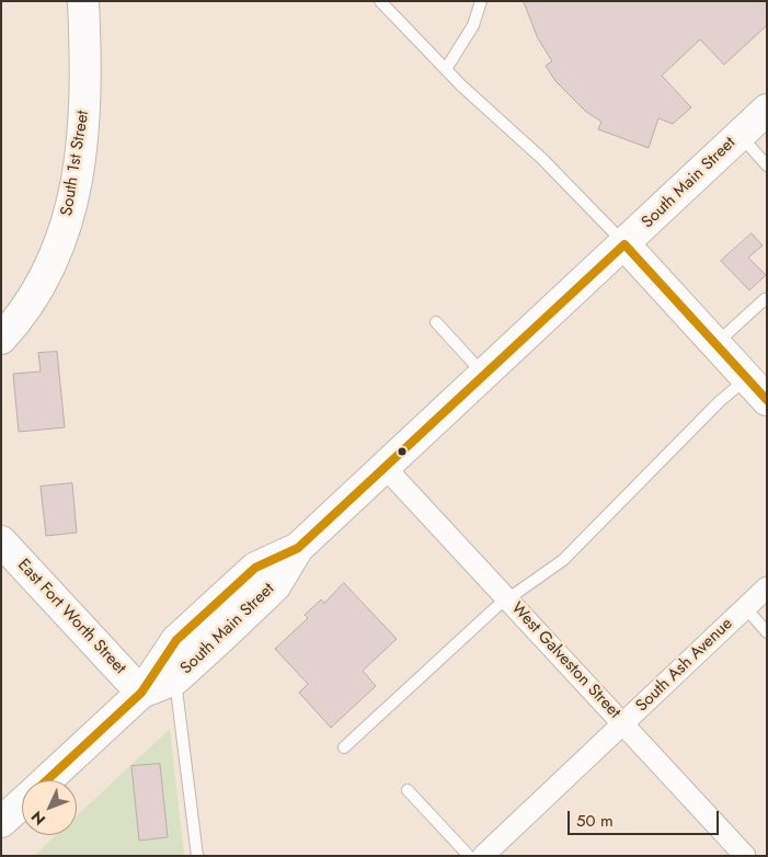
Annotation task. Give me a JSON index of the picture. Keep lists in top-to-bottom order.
{
  "streets": {
    "main road": ["South 1st Street", "South Main Street", "East Fort Worth Street"],
    "street": ["West Galveston Street", "South Ash Avenue"]
  },
  "crossings": [
    ["South Main Street", "East Fort Worth Street"],
    ["South Main Street", "West Galveston Street"],
    ["West Galveston Street", "South Ash Avenue"]
  ],
  "scale_bar": "50 m",
  "north": "bottom left"
}
